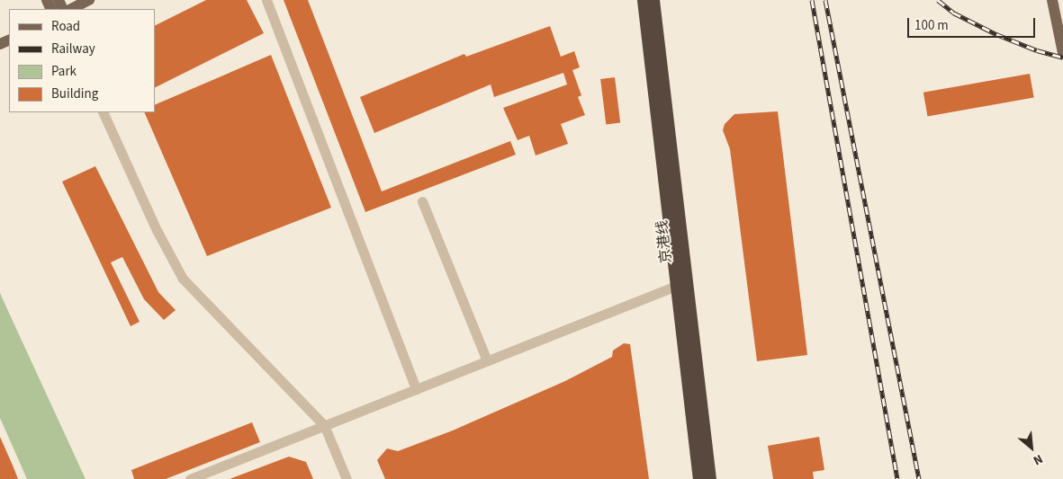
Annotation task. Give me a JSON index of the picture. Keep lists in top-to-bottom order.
{
  "streets": {
    "highway": ["京港线"]
  },
  "legend": [
    "Road",
    "Railway",
    "Park",
    "Building"
  ],
  "scale_bar": "100 m",
  "north": "bottom right"
}
